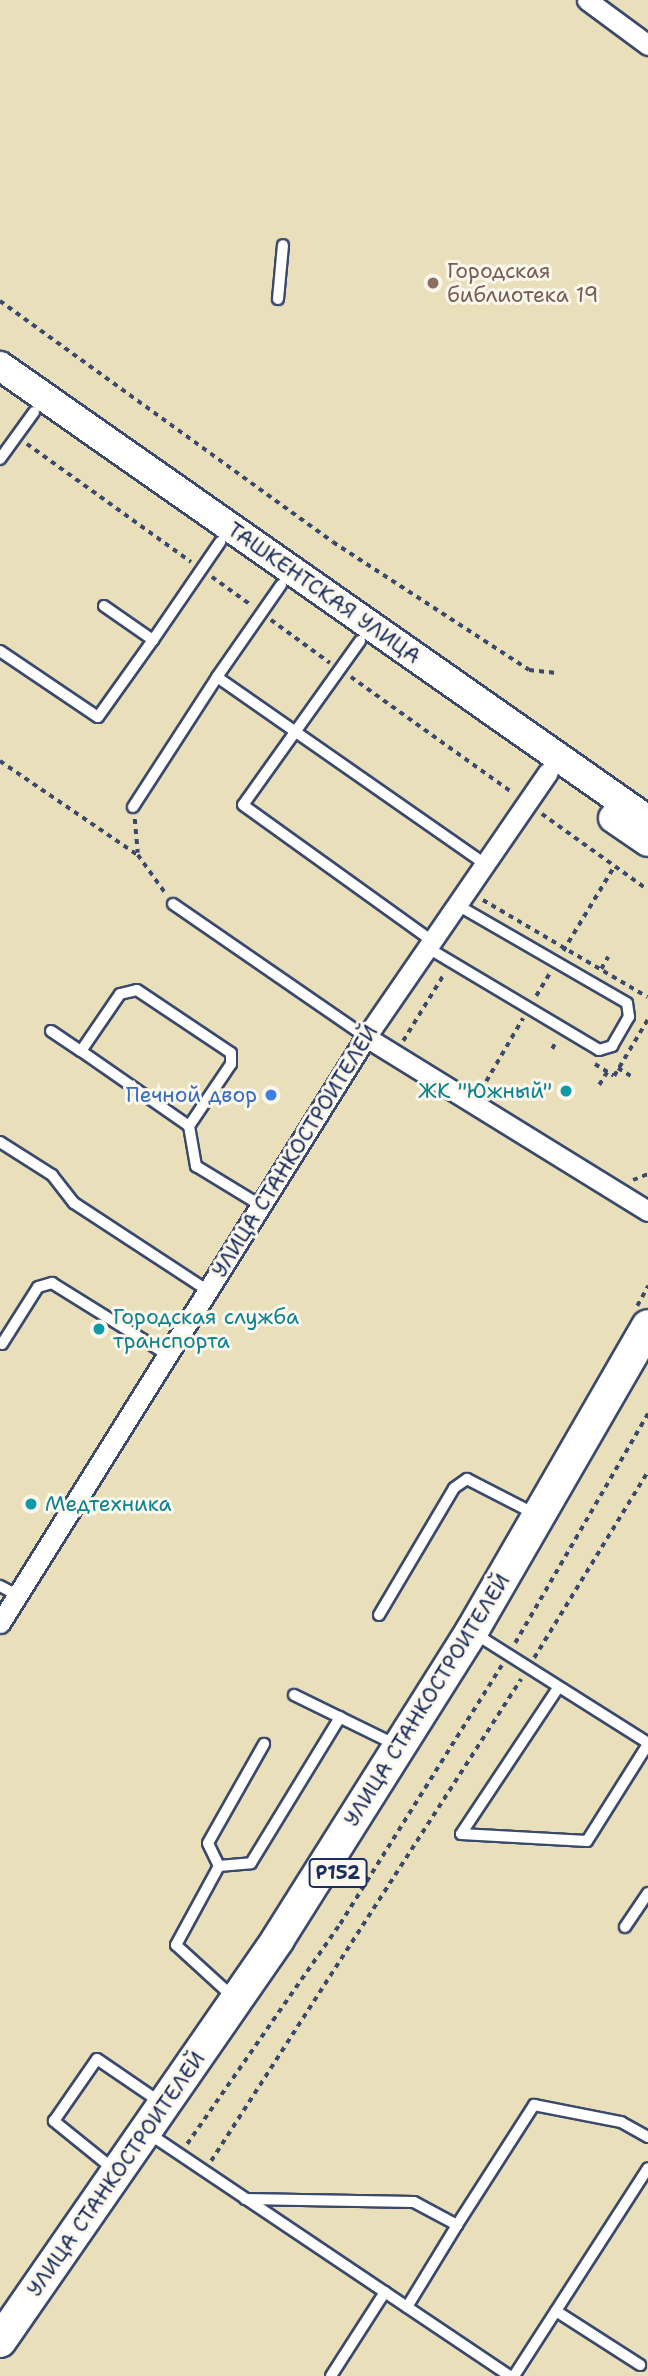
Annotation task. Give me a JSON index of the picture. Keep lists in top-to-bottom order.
{
  "streets": {
    "main road": ["ТАШКЕНТСКАЯ УЛИЦА", "УЛИЦА СТАНКОСТРОИТЕЛЕЙ", "Р152"]
  },
  "crossings": [
    ["ТАШКЕНТСКАЯ УЛИЦА", "УЛИЦА СТАНКОСТРОИТЕЛЕЙ"]
  ],
  "places": [
    "Городская библиотека 19",
    "ЖК \"Южный\"",
    "Печной двор",
    "Городская служба транспорта",
    "Медтехника"
  ]
}
